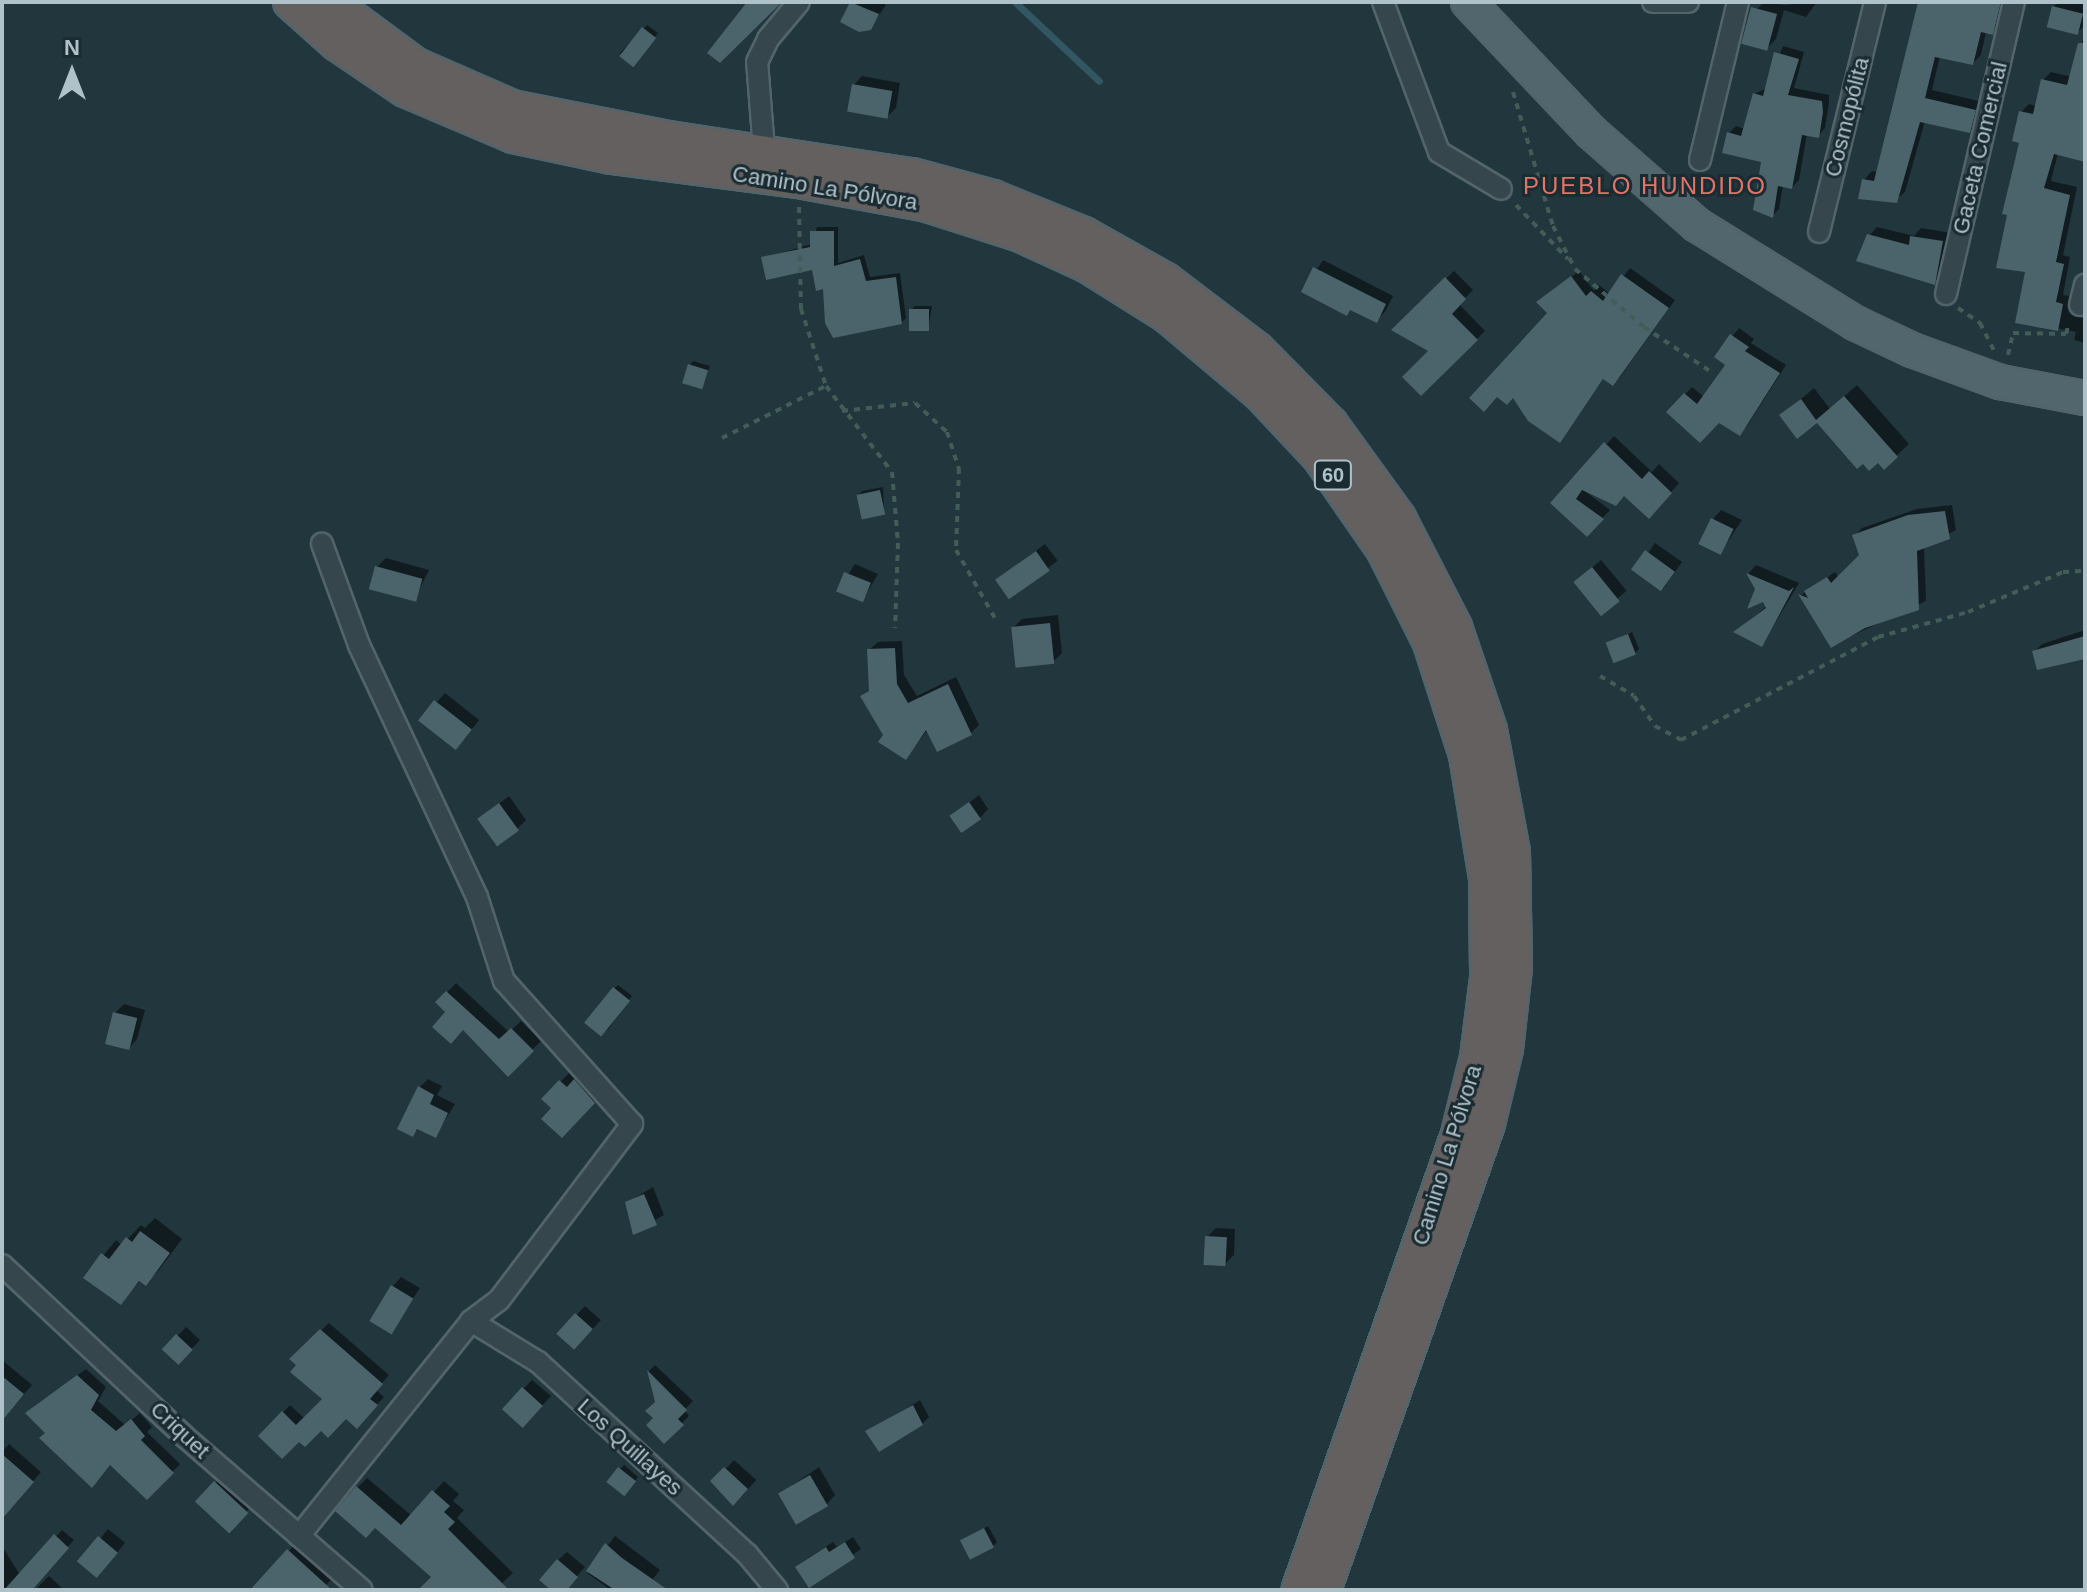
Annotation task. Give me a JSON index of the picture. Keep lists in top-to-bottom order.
{
  "streets": {
    "highway": ["Camino La Pólvora", "60"],
    "street": [
      "Cosmopólita",
      "Gaceta Comercial",
      "Criquet",
      "Los Quillayes"
    ]
  },
  "districts": ["PUEBLO HUNDIDO"],
  "north": "top"
}
